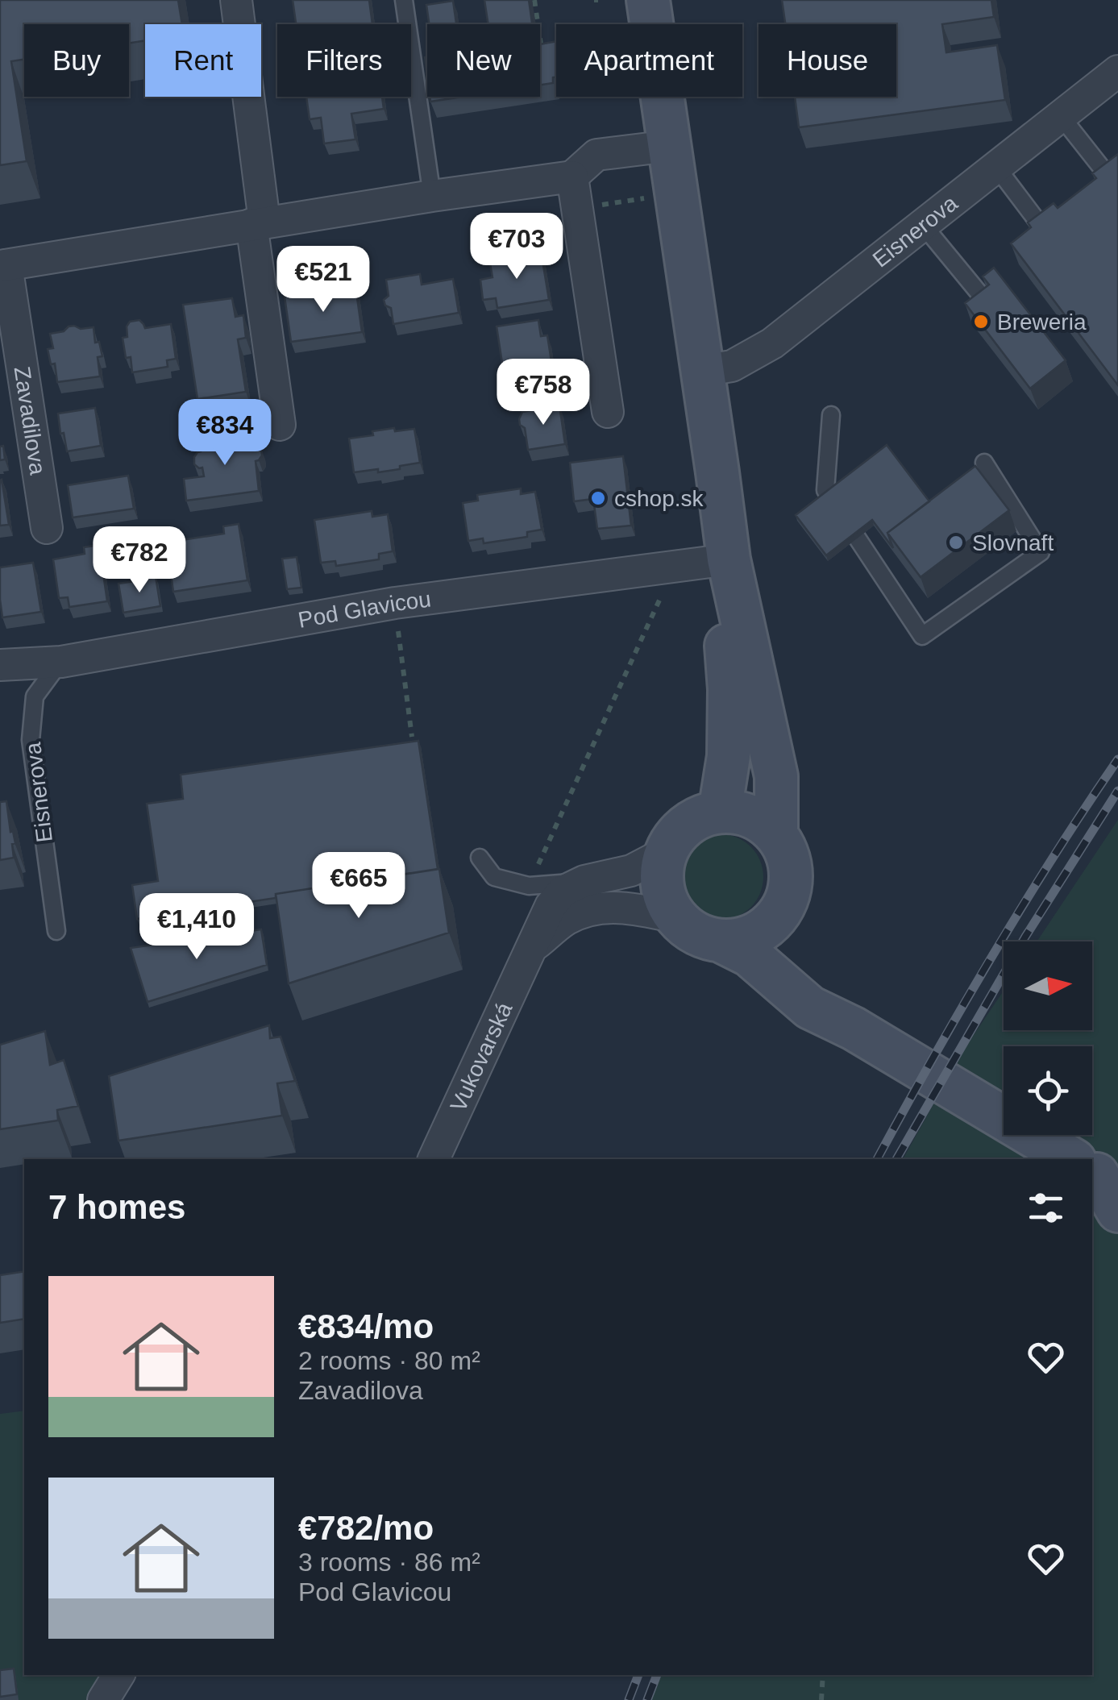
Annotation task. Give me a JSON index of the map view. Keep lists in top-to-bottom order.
{
  "streets": {
    "street": [
      "Eisnerova",
      "Zavadilova",
      "Pod Glavicou",
      "Vukovarská"
    ]
  },
  "crossings": [
    ["Eisnerova", "Pod Glavicou"]
  ],
  "places": ["Breweria", "cshop.sk", "Slovnaft"],
  "north": "right",
  "page": {
    "chip": [
      "Buy",
      "Rent",
      "Filters",
      "New",
      "Apartment",
      "House"
    ],
    "price": [
      "€703",
      "€521",
      "€758",
      "€834",
      "€782",
      "€665",
      "€1,410"
    ],
    "heading": "7 homes",
    "list": [
      {
        "name": "€834/mo",
        "note": "2 rooms · 80 m² · Zavadilova"
      },
      {
        "name": "€782/mo",
        "note": "3 rooms · 86 m² · Pod Glavicou"
      }
    ]
  }
}
